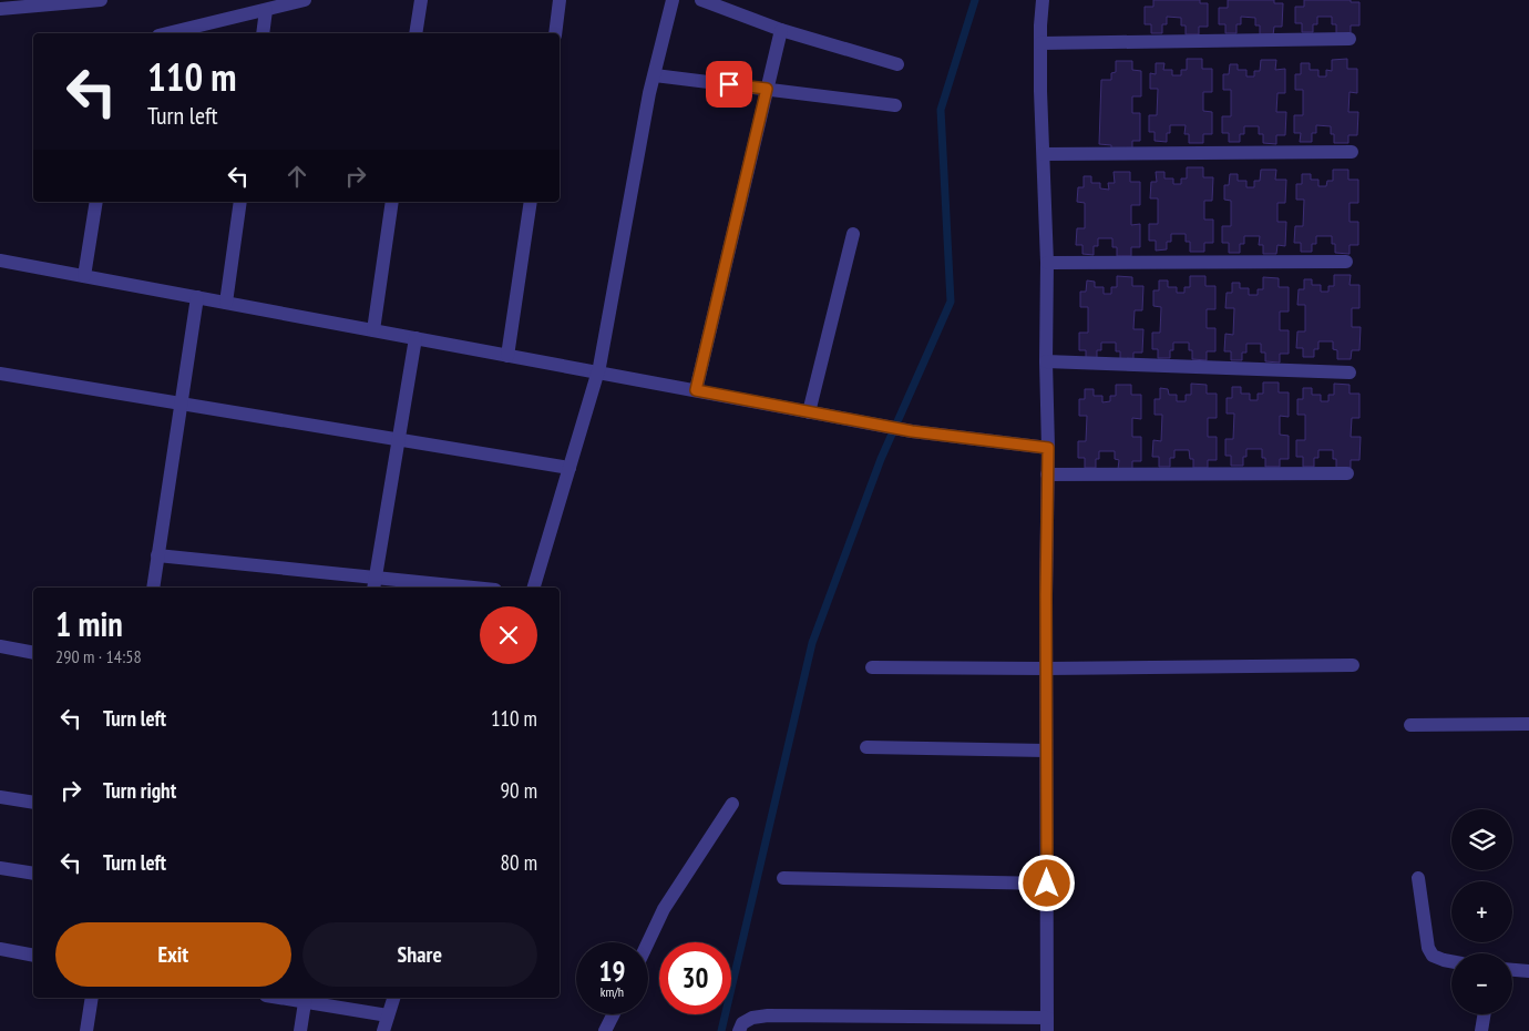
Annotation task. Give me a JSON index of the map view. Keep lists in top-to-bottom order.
{
  "page": {
    "turn": ["110 m", "Turn left"],
    "heading": ["1 min", "290 m · 14:58"],
    "list": [
      {
        "name": "Turn left",
        "value": "110 m"
      },
      {
        "name": "Turn right",
        "value": "90 m"
      },
      {
        "name": "Turn left",
        "value": "80 m"
      }
    ],
    "map_buttons": ["+", "−"],
    "buttons": ["Exit", "Share"],
    "speed": "19 km/h",
    "limit": "30"
  }
}
